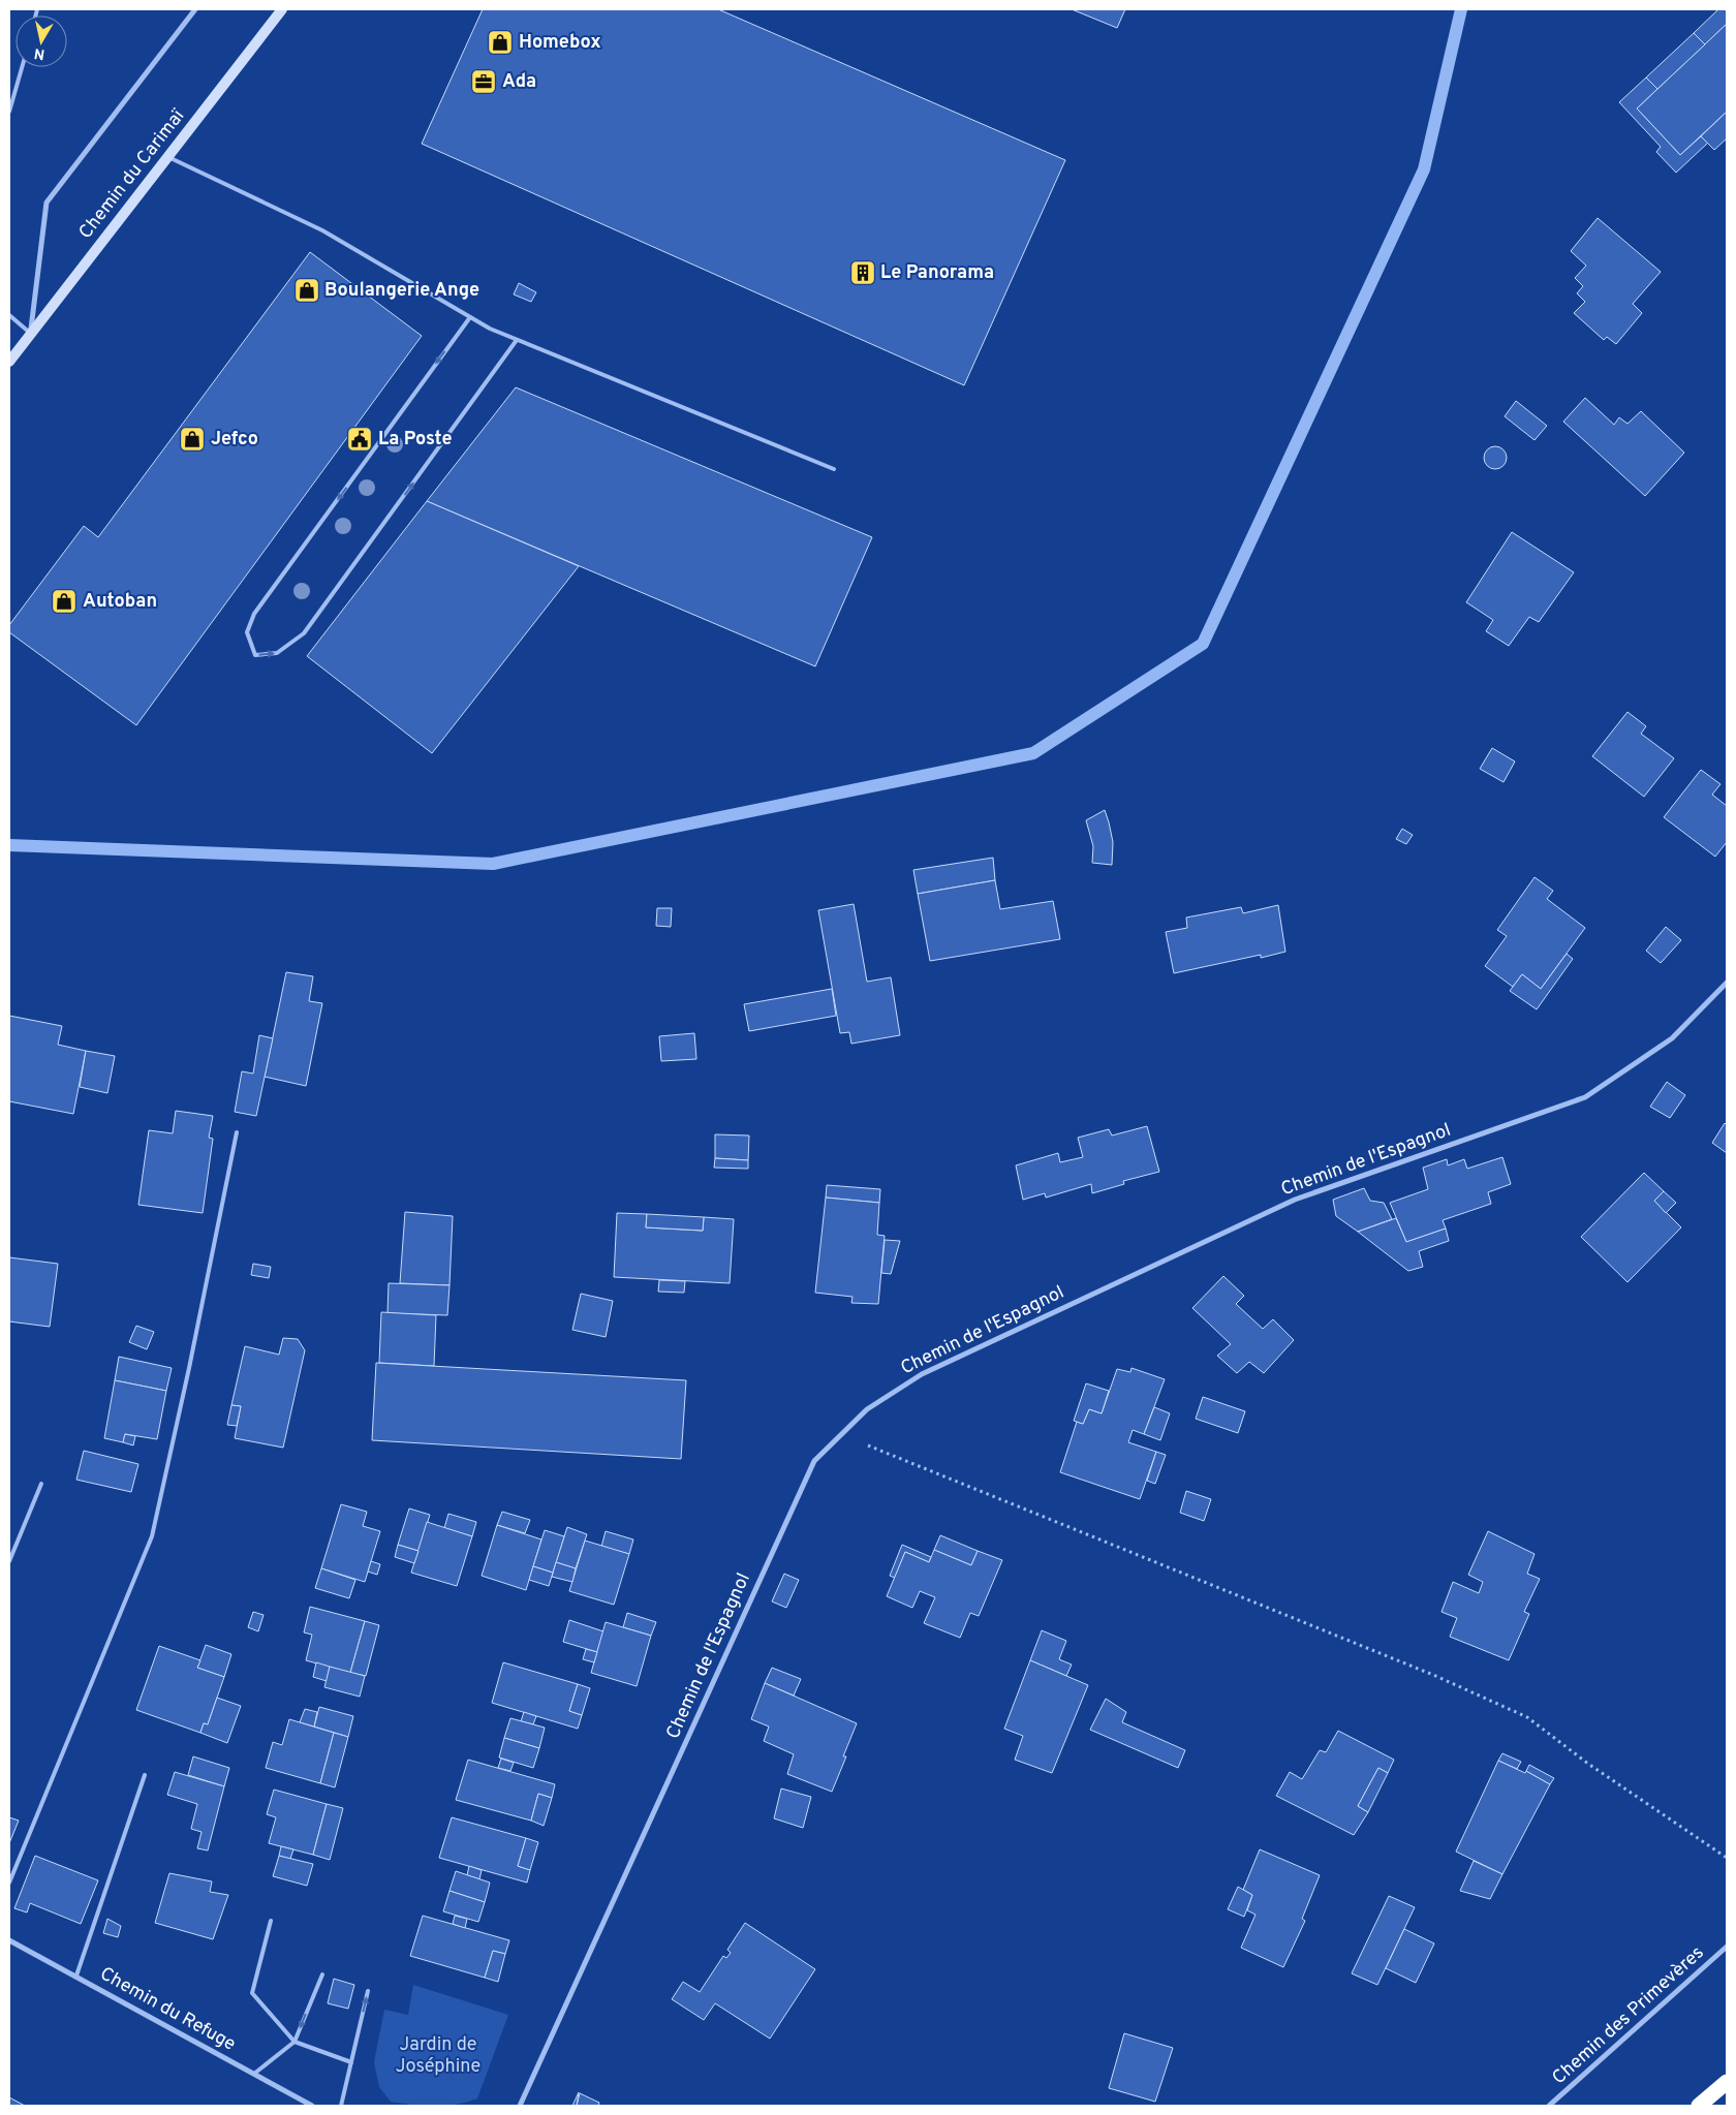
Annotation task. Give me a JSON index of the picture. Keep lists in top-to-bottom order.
{
  "streets": {
    "main road": ["Chemin du Carimaï"],
    "street": ["Chemin de l'Espagnol", "Chemin du Refuge", "Chemin des Primevères"]
  },
  "parks": ["Jardin de Joséphine"],
  "places": {
    "shop": [
      "Homebox",
      "Boulangerie Ange",
      "Jefco",
      "Autoban"
    ],
    "office": ["Ada"],
    "building": ["Le Panorama"],
    "public building": ["La Poste"]
  },
  "north": "bottom"
}
